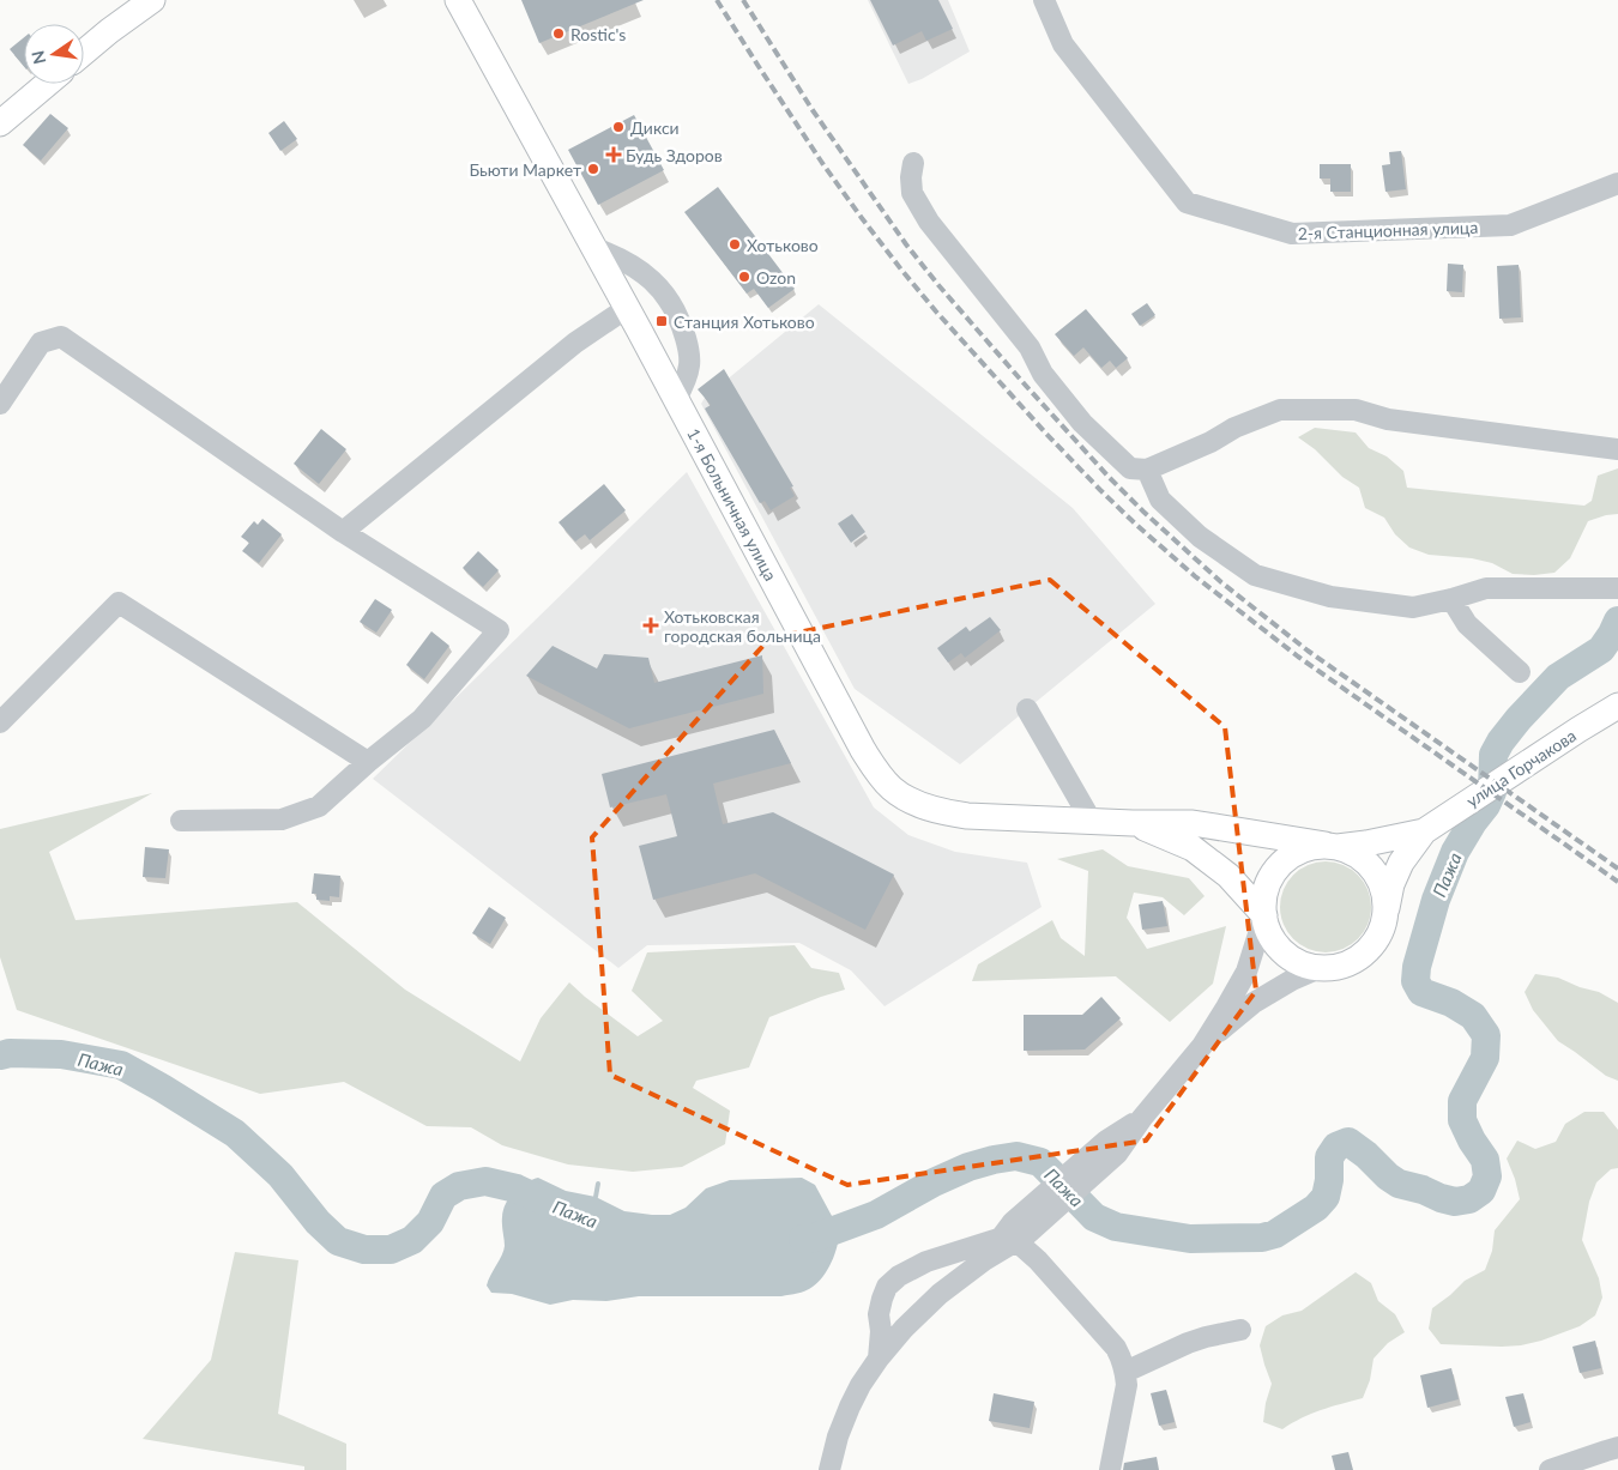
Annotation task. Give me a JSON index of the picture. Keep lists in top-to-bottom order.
{
  "streets": {
    "main road": ["1-я Больничная улица", "улица Горчакова"],
    "street": ["2-я Станционная улица"]
  },
  "water": ["Пажа"],
  "places": {
    "other": [
      "Rostic's",
      "Дикси",
      "Бьюти Маркет",
      "Хотьково",
      "Ozon"
    ],
    "health": ["Будь Здоров", "Хотьковская городская больница"],
    "transit": ["Станция Хотьково"]
  },
  "north": "left"
}
